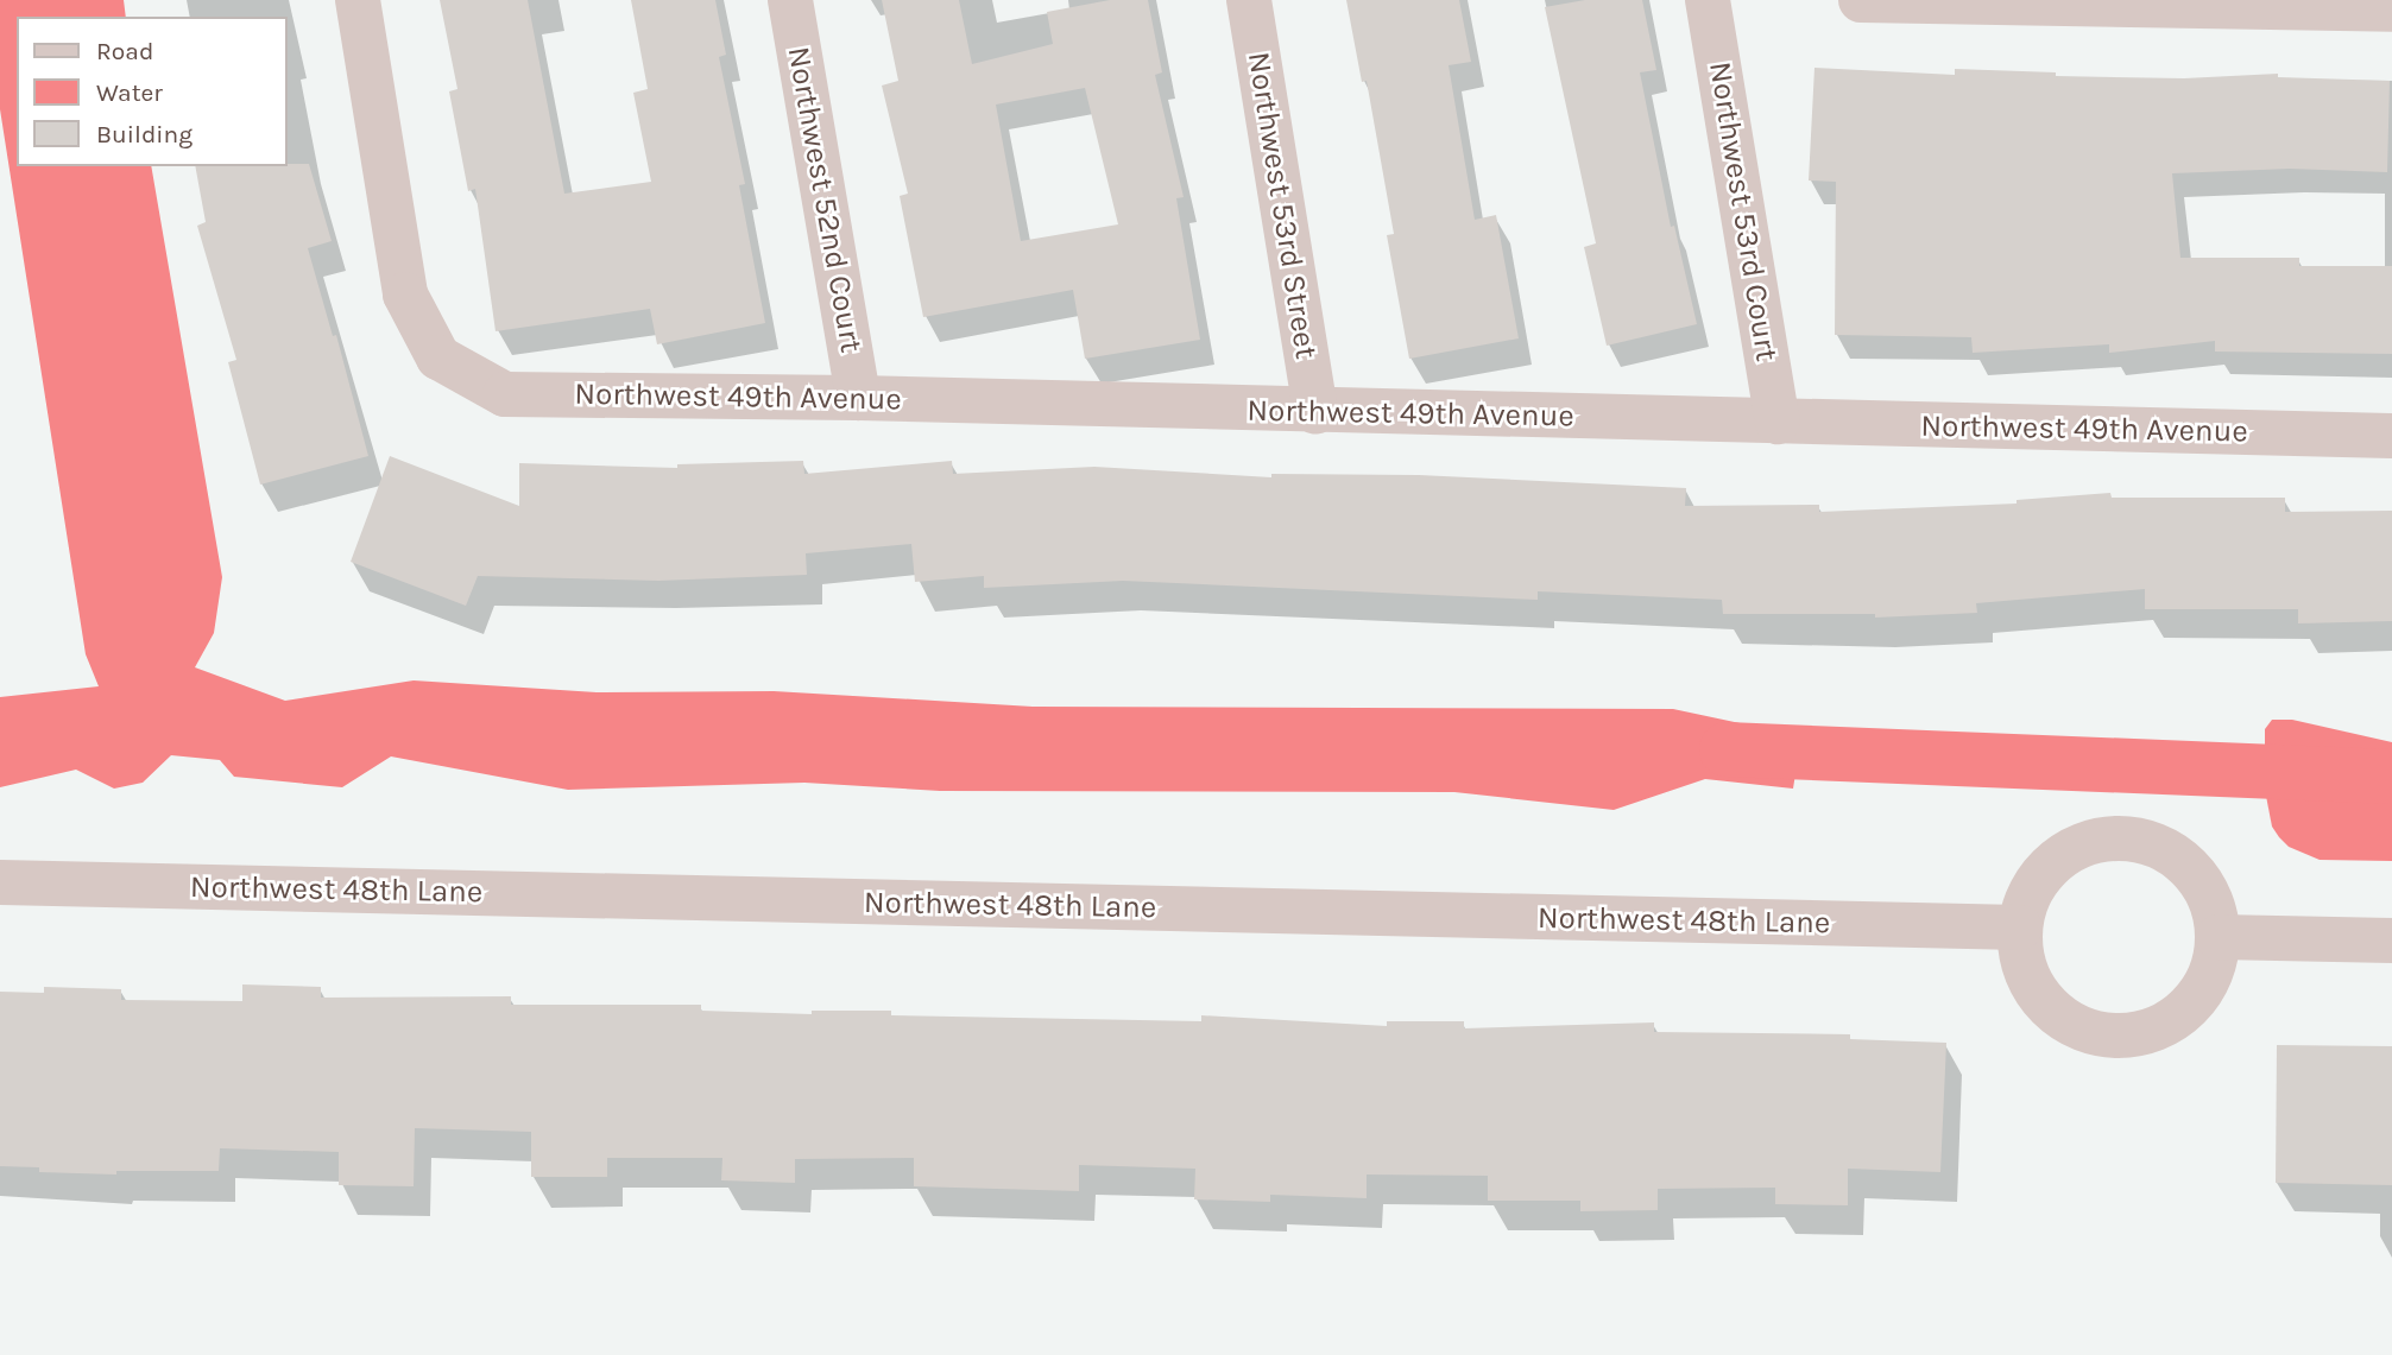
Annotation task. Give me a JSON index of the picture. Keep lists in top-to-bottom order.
{
  "streets": {
    "street": [
      "Northwest 52nd Court",
      "Northwest 53rd Street",
      "Northwest 53rd Court",
      "Northwest 49th Avenue",
      "Northwest 48th Lane"
    ]
  },
  "crossings": [
    ["Northwest 52nd Court", "Northwest 49th Avenue"],
    ["Northwest 53rd Street", "Northwest 49th Avenue"],
    ["Northwest 53rd Court", "Northwest 49th Avenue"]
  ],
  "legend": ["Road", "Water", "Building"]
}
